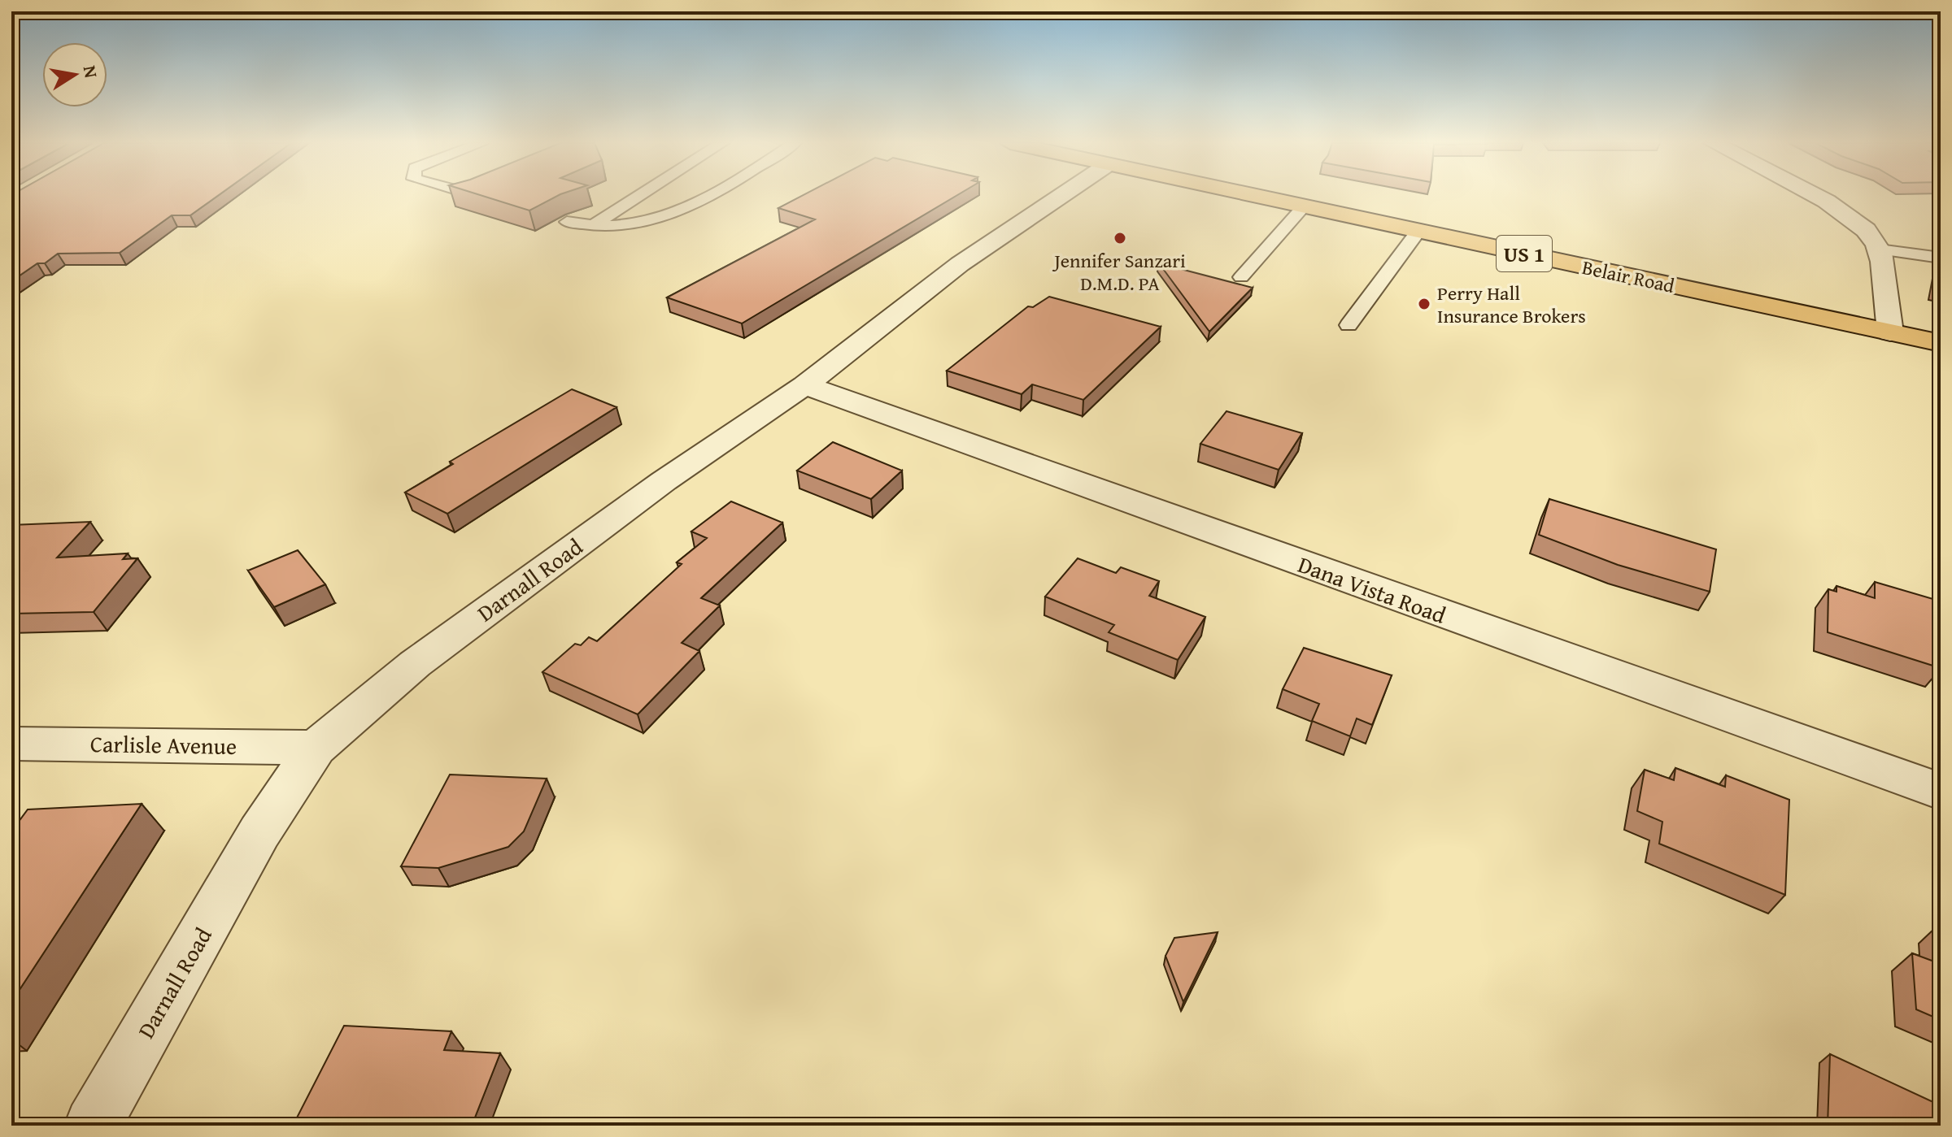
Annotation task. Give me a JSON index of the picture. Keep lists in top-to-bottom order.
{
  "streets": {
    "highway": ["US 1", "Belair Road"],
    "street": ["Darnall Road", "Dana Vista Road", "Carlisle Avenue"]
  },
  "crossings": [
    ["Darnall Road", "Dana Vista Road"],
    ["Darnall Road", "Carlisle Avenue"]
  ],
  "places": ["Jennifer Sanzari D.M.D. PA", "Perry Hall Insurance Brokers"],
  "north": "right"
}
